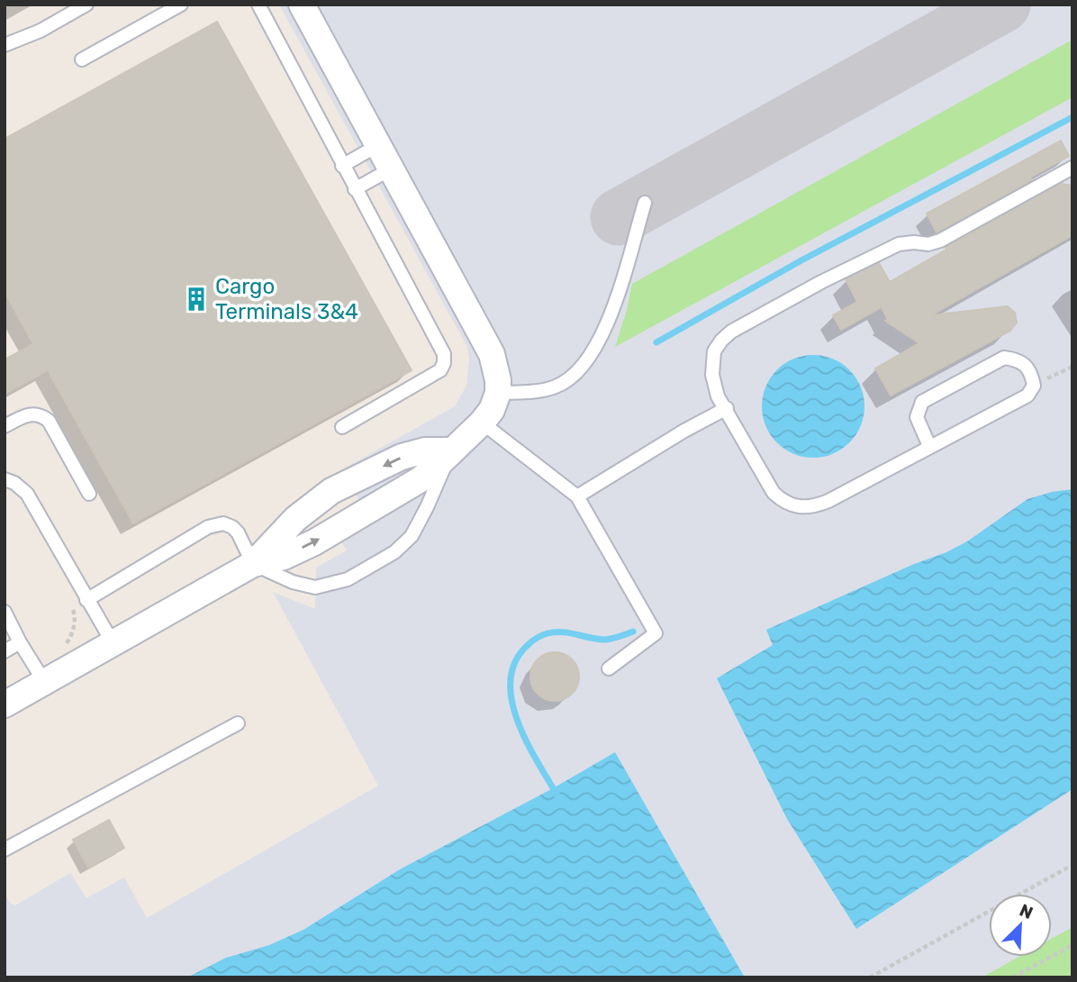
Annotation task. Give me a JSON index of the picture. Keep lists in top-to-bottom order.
{
  "places": {
    "building": ["Cargo Terminals 3&4"]
  },
  "north": "top right"
}
